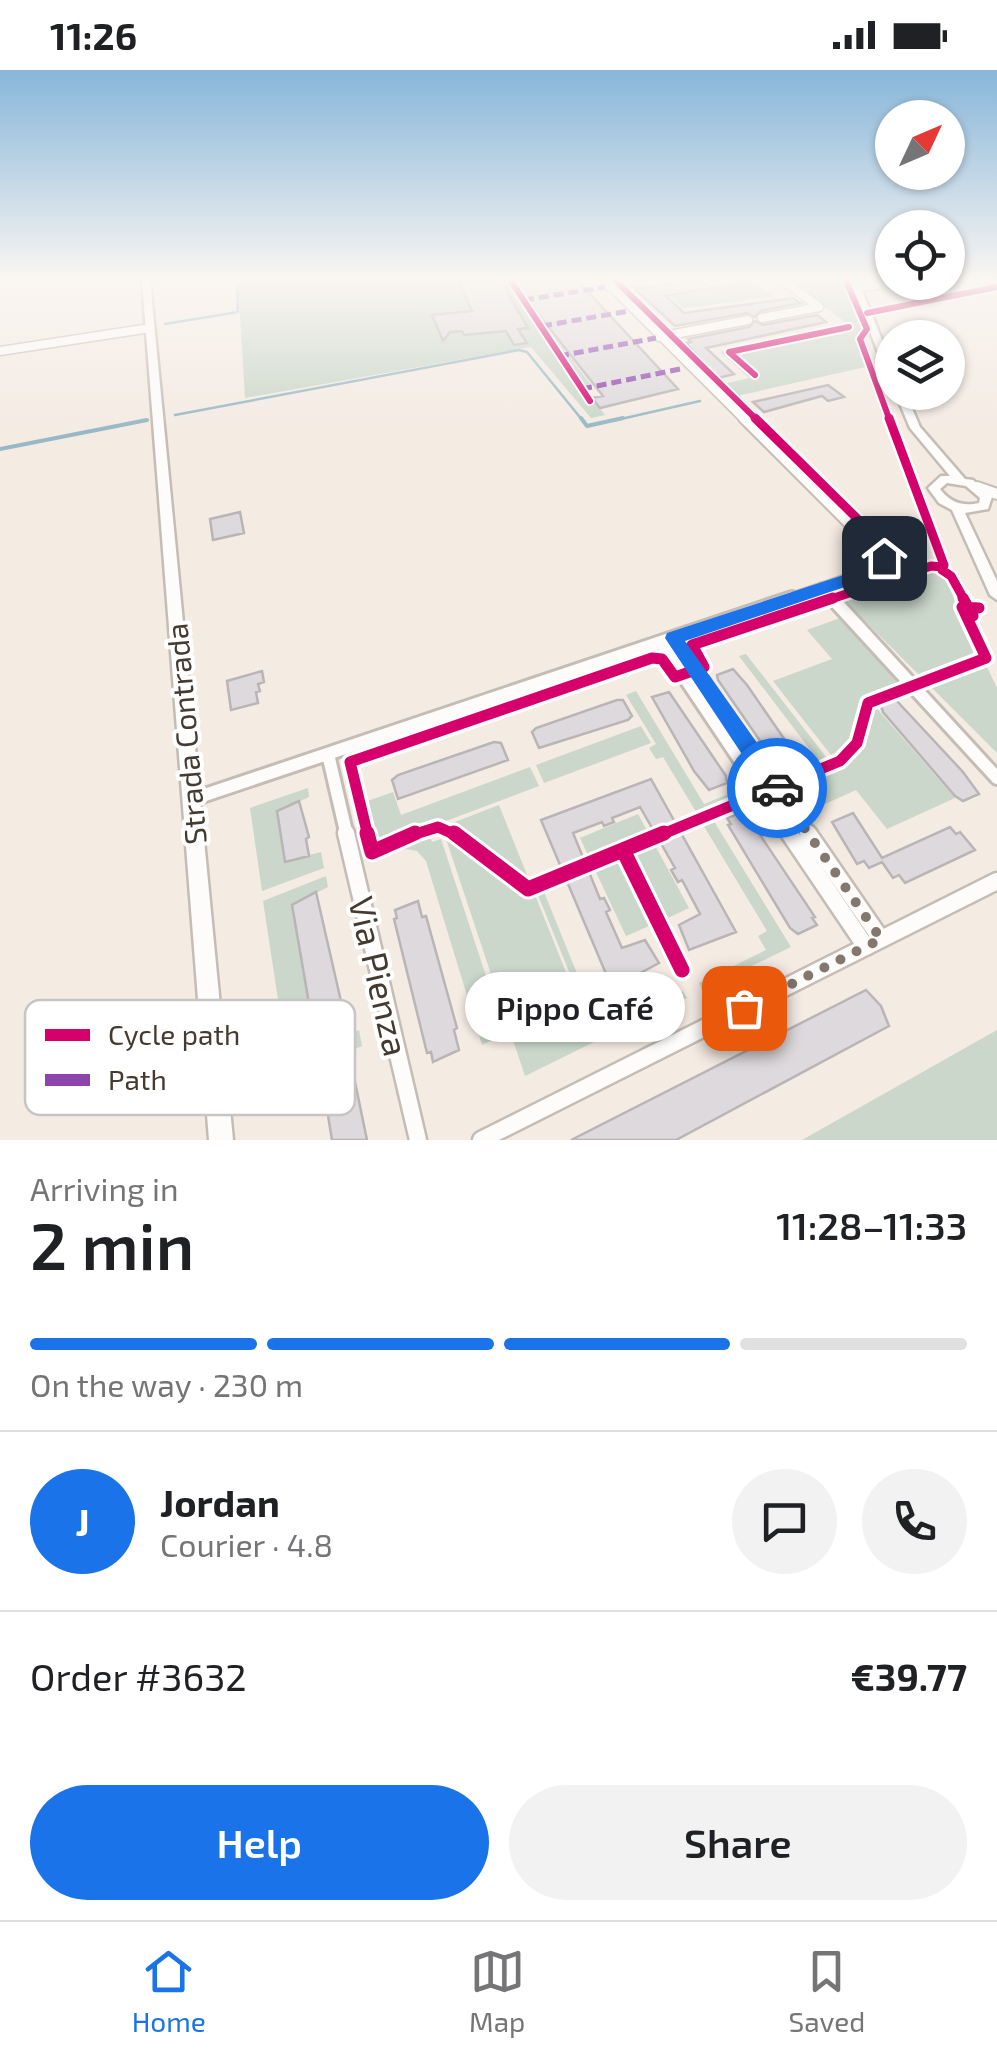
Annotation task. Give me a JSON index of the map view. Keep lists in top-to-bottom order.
{
  "streets": {
    "street": ["Strada Contrada", "Via Pienza"]
  },
  "places": ["Pippo Café"],
  "legend": ["Cycle path", "Path"],
  "north": "top right",
  "page": {
    "status": "11:26",
    "bubble": "Pippo Café",
    "heading": ["2 min", "Arriving in", "11:28–11:33"],
    "panel": [
      "Jordan",
      "Courier · 4.8",
      "Order #3632",
      "€39.77"
    ],
    "bar": "On the way · 230 m",
    "round": "J",
    "buttons": ["Help", "Share"],
    "tabs": ["Home", "Map", "Saved"]
  }
}
